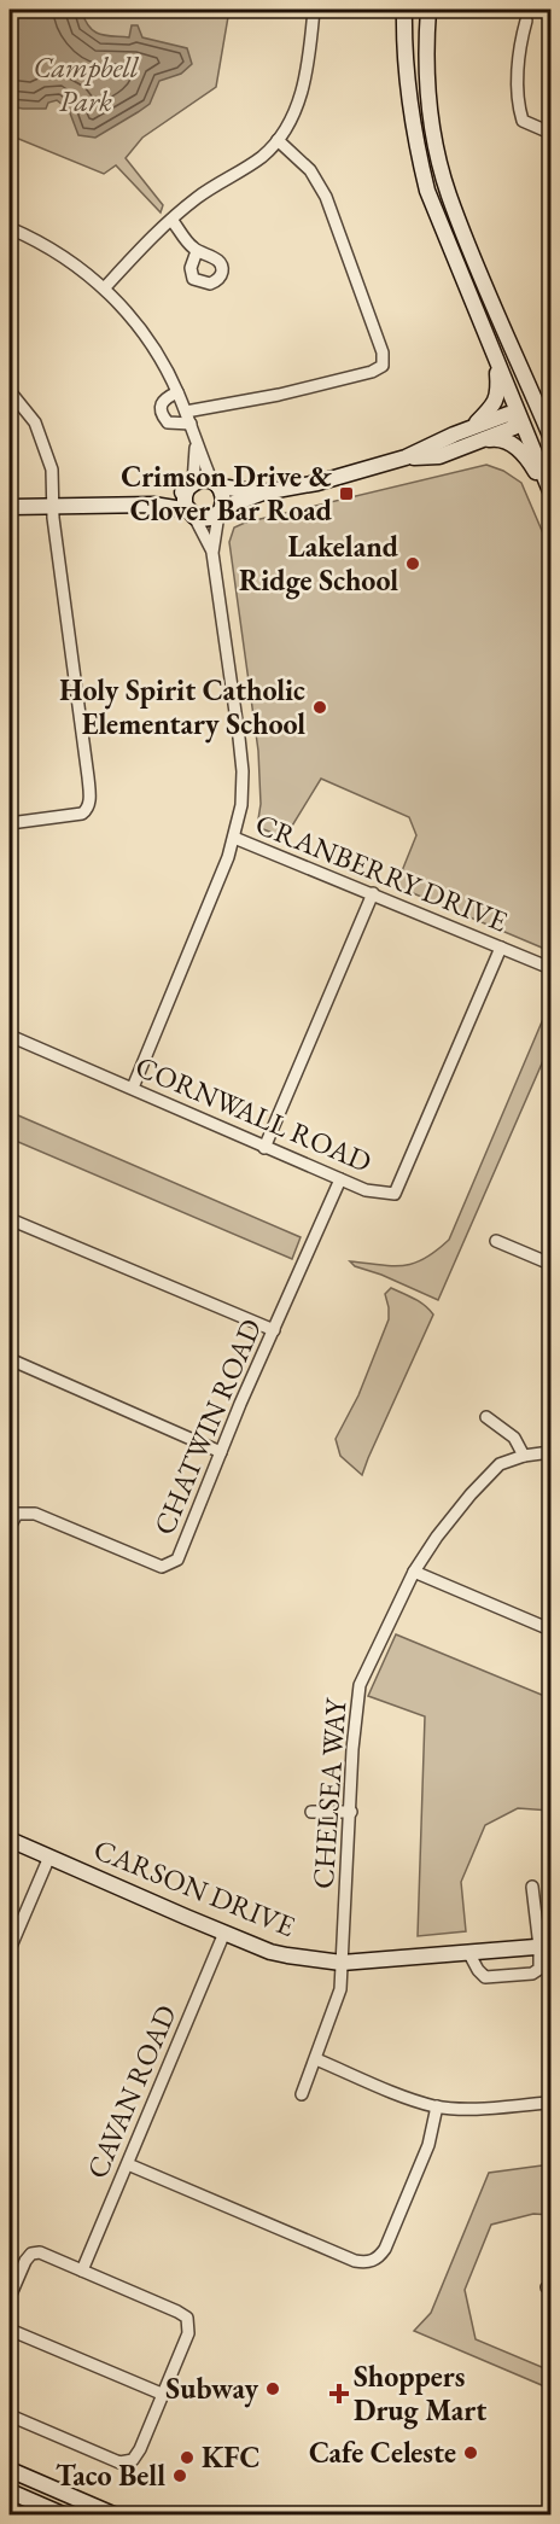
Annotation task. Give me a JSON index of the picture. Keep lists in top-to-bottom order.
{
  "streets": {
    "street": [
      "CRANBERRY DRIVE",
      "CORNWALL ROAD",
      "CHATWIN ROAD",
      "CHELSEA WAY",
      "CARSON DRIVE",
      "CAVAN ROAD"
    ]
  },
  "crossings": [
    ["CRANBERRY DRIVE", "CORNWALL ROAD"],
    ["CORNWALL ROAD", "CHATWIN ROAD"],
    ["CHELSEA WAY", "CARSON DRIVE"],
    ["CARSON DRIVE", "CAVAN ROAD"]
  ],
  "parks": ["Campbell Park"],
  "places": {
    "transit": ["Crimson Drive & Clover Bar Road"],
    "other": [
      "Lakeland Ridge School",
      "Holy Spirit Catholic Elementary School",
      "Subway",
      "Cafe Celeste",
      "KFC",
      "Taco Bell"
    ],
    "health": ["Shoppers Drug Mart"]
  }
}
